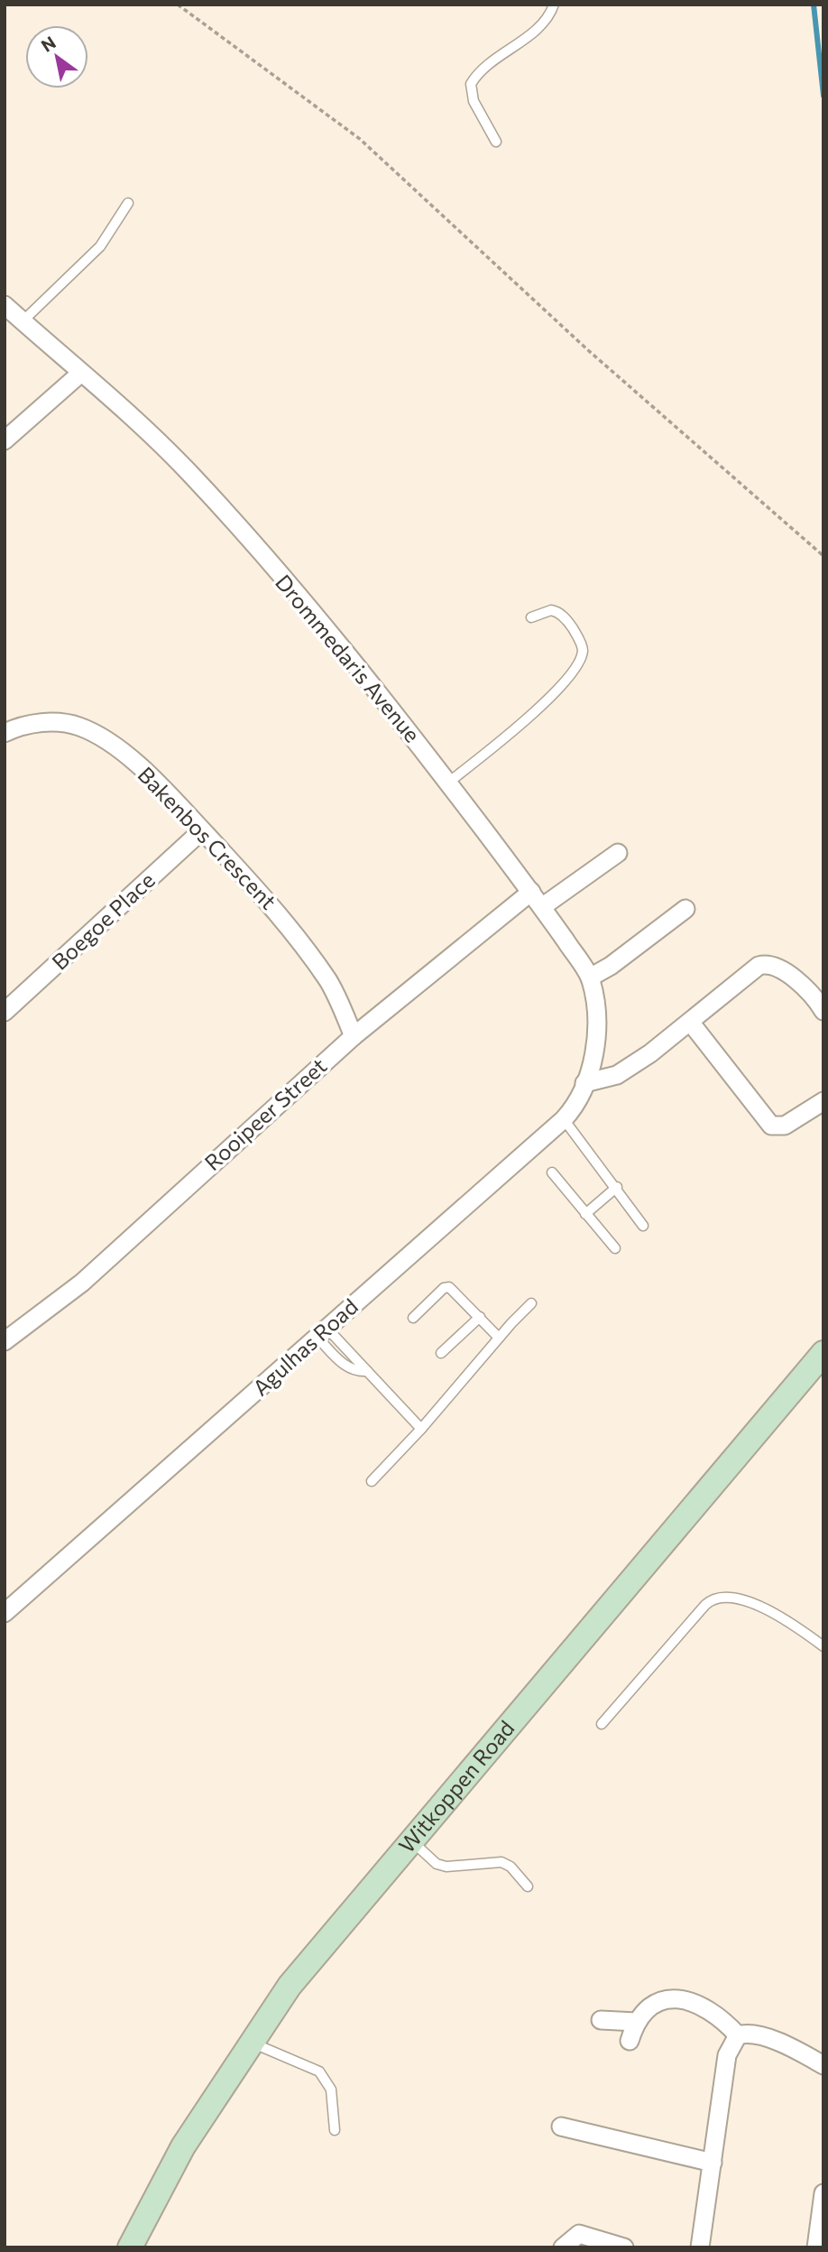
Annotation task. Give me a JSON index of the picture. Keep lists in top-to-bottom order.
{
  "streets": {
    "main road": ["Witkoppen Road"],
    "street": [
      "Drommedaris Avenue",
      "Bakenbos Crescent",
      "Boegoe Place",
      "Rooipeer Street",
      "Agulhas Road"
    ]
  },
  "crossings": [
    ["Drommedaris Avenue", "Rooipeer Street"],
    ["Drommedaris Avenue", "Agulhas Road"],
    ["Bakenbos Crescent", "Boegoe Place"],
    ["Bakenbos Crescent", "Rooipeer Street"]
  ],
  "north": "top left"
}
